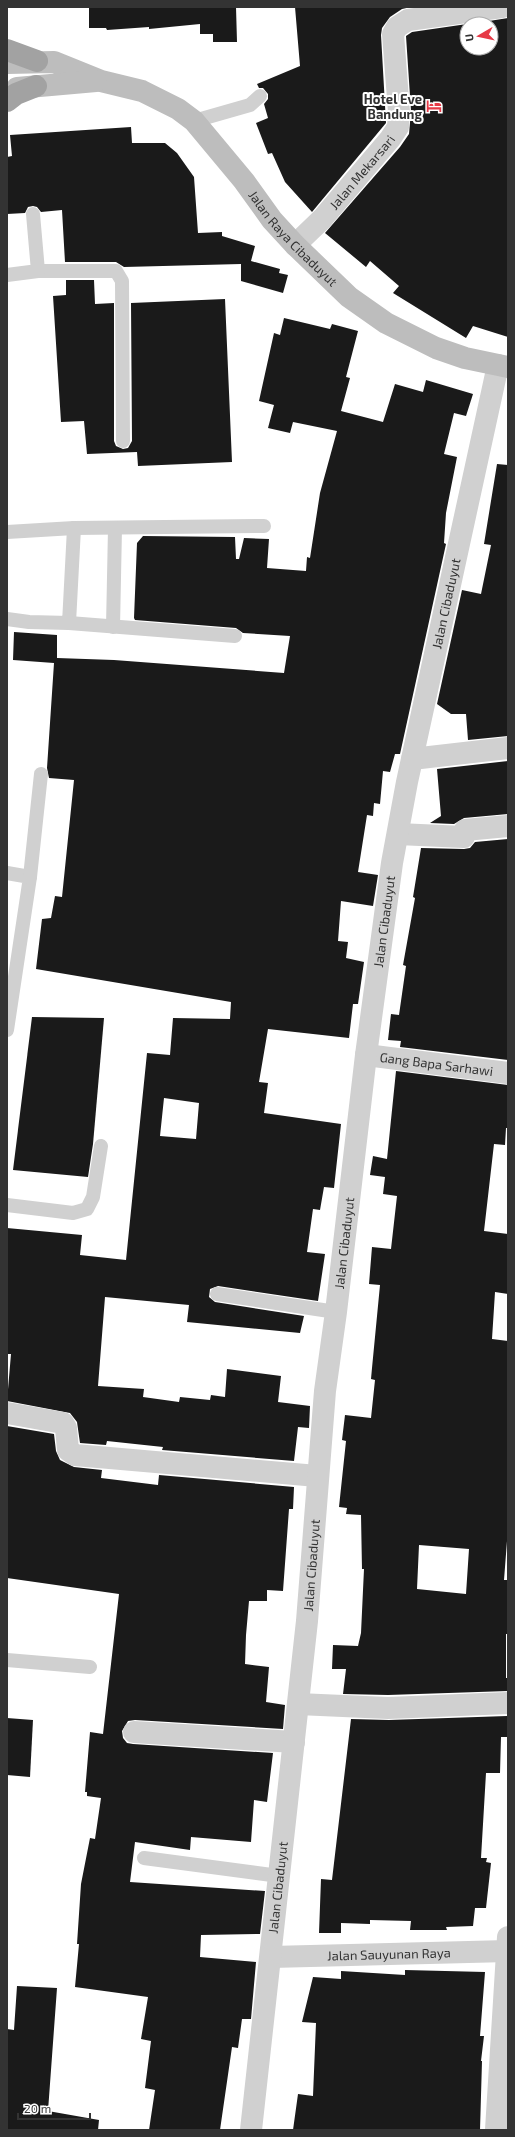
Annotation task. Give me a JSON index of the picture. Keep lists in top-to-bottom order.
{
  "streets": {
    "main road": ["Jalan Raya Cibaduyut"],
    "street": [
      "Jalan Mekarsari",
      "Jalan Cibaduyut",
      "Gang Bapa Sarhawi",
      "Jalan Sauyunan Raya"
    ]
  },
  "crossings": [
    ["Jalan Mekarsari", "Jalan Raya Cibaduyut"],
    ["Jalan Raya Cibaduyut", "Jalan Cibaduyut"],
    ["Jalan Cibaduyut", "Gang Bapa Sarhawi"],
    ["Jalan Cibaduyut", "Jalan Sauyunan Raya"]
  ],
  "places": {
    "hotel": ["Hotel Eve Bandung"]
  },
  "scale_bar": "20 m",
  "north": "left"
}
